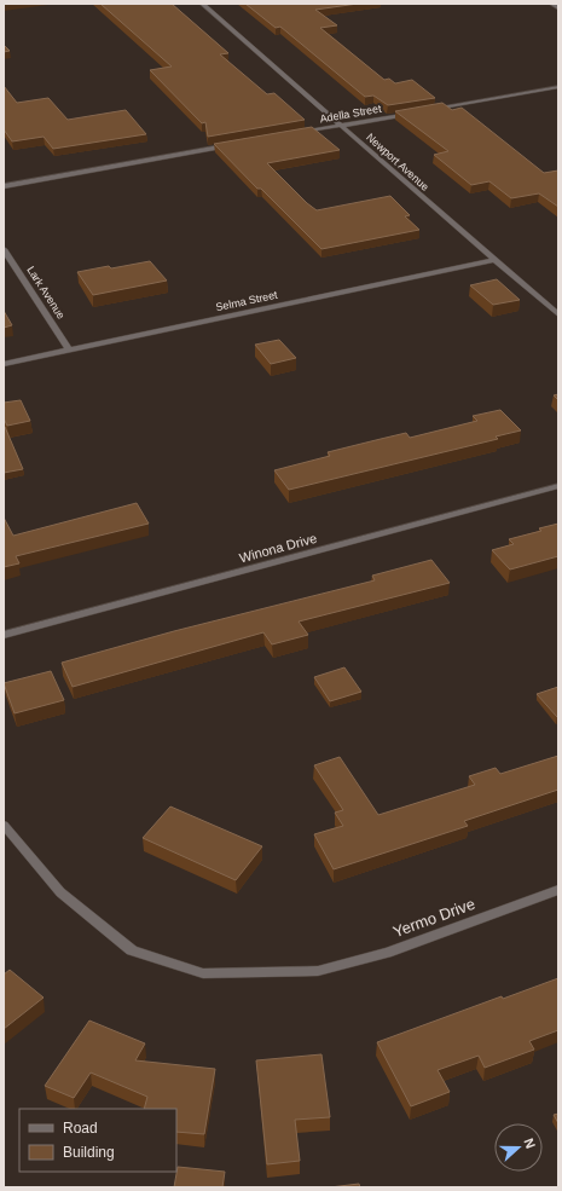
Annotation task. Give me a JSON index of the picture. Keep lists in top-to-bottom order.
{
  "streets": {
    "street": [
      "Adella Street",
      "Newport Avenue",
      "Lark Avenue",
      "Selma Street",
      "Winona Drive",
      "Yermo Drive"
    ]
  },
  "crossings": [
    ["Adella Street", "Newport Avenue"],
    ["Newport Avenue", "Selma Street"],
    ["Lark Avenue", "Selma Street"]
  ],
  "legend": ["Road", "Building"],
  "north": "right"
}
